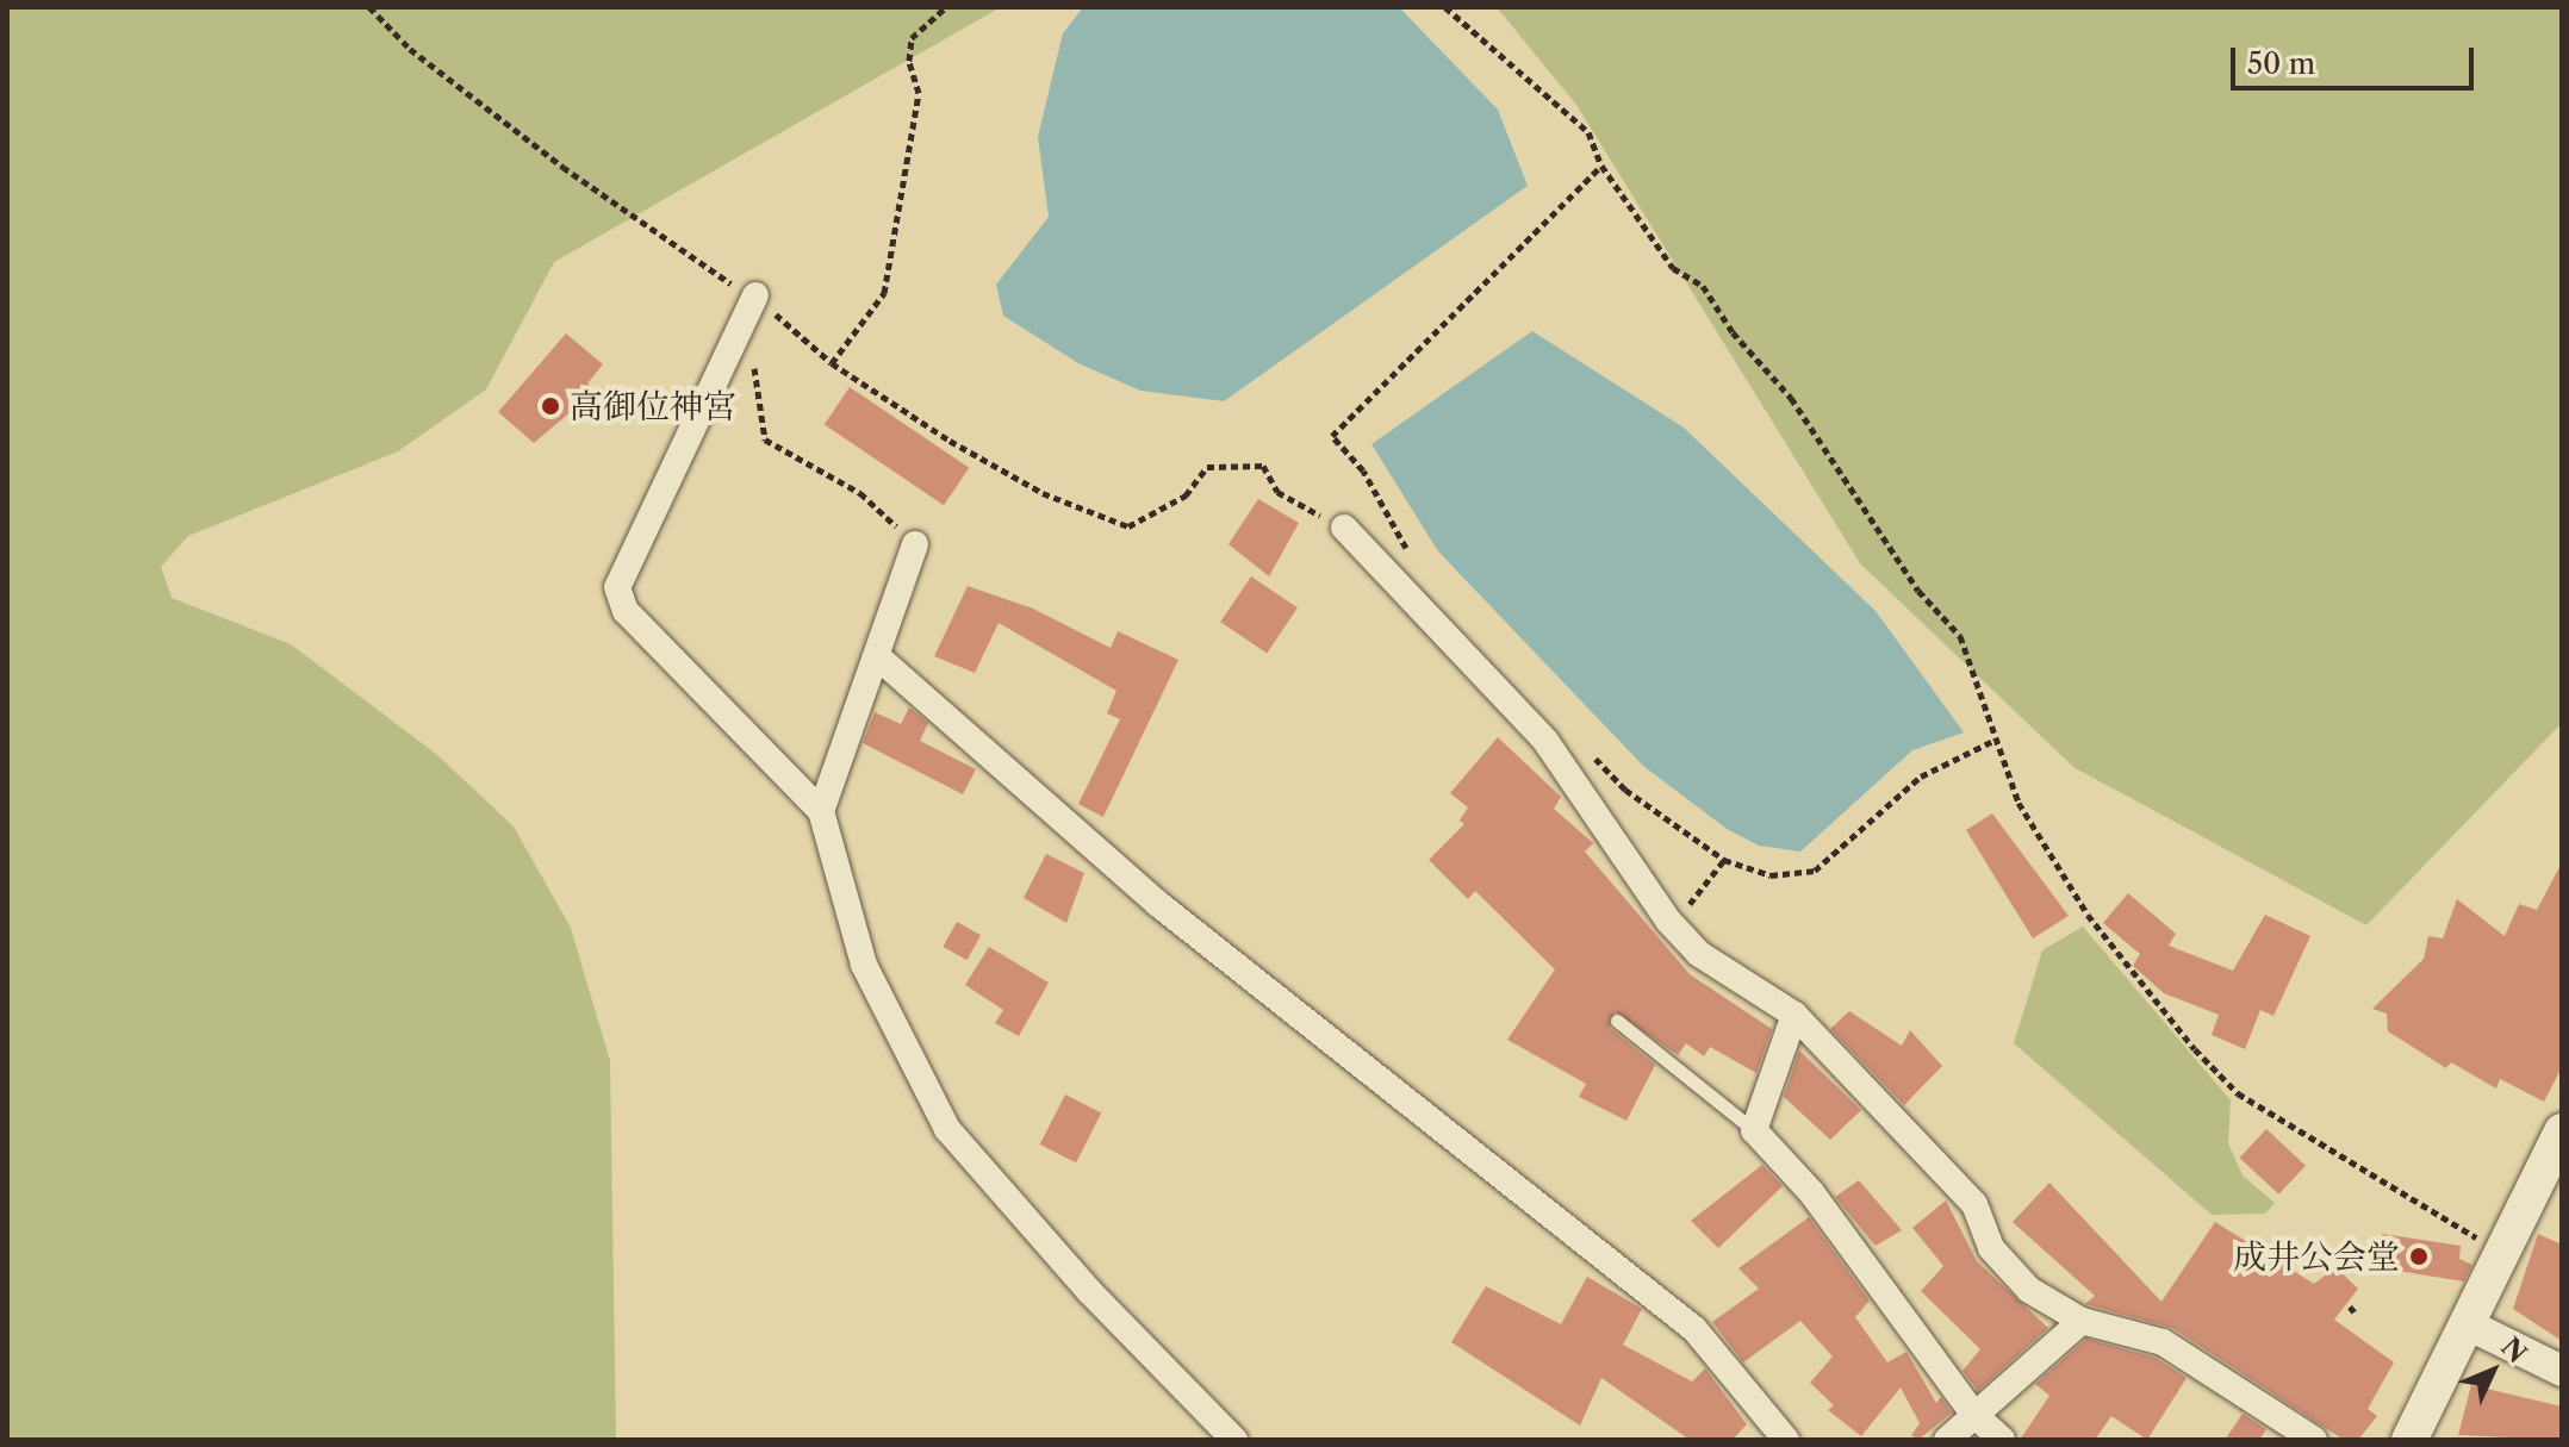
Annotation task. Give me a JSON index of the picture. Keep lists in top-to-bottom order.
{
  "places": ["高御位神宮", "成井公会堂"],
  "scale_bar": "50 m",
  "north": "top right"
}
